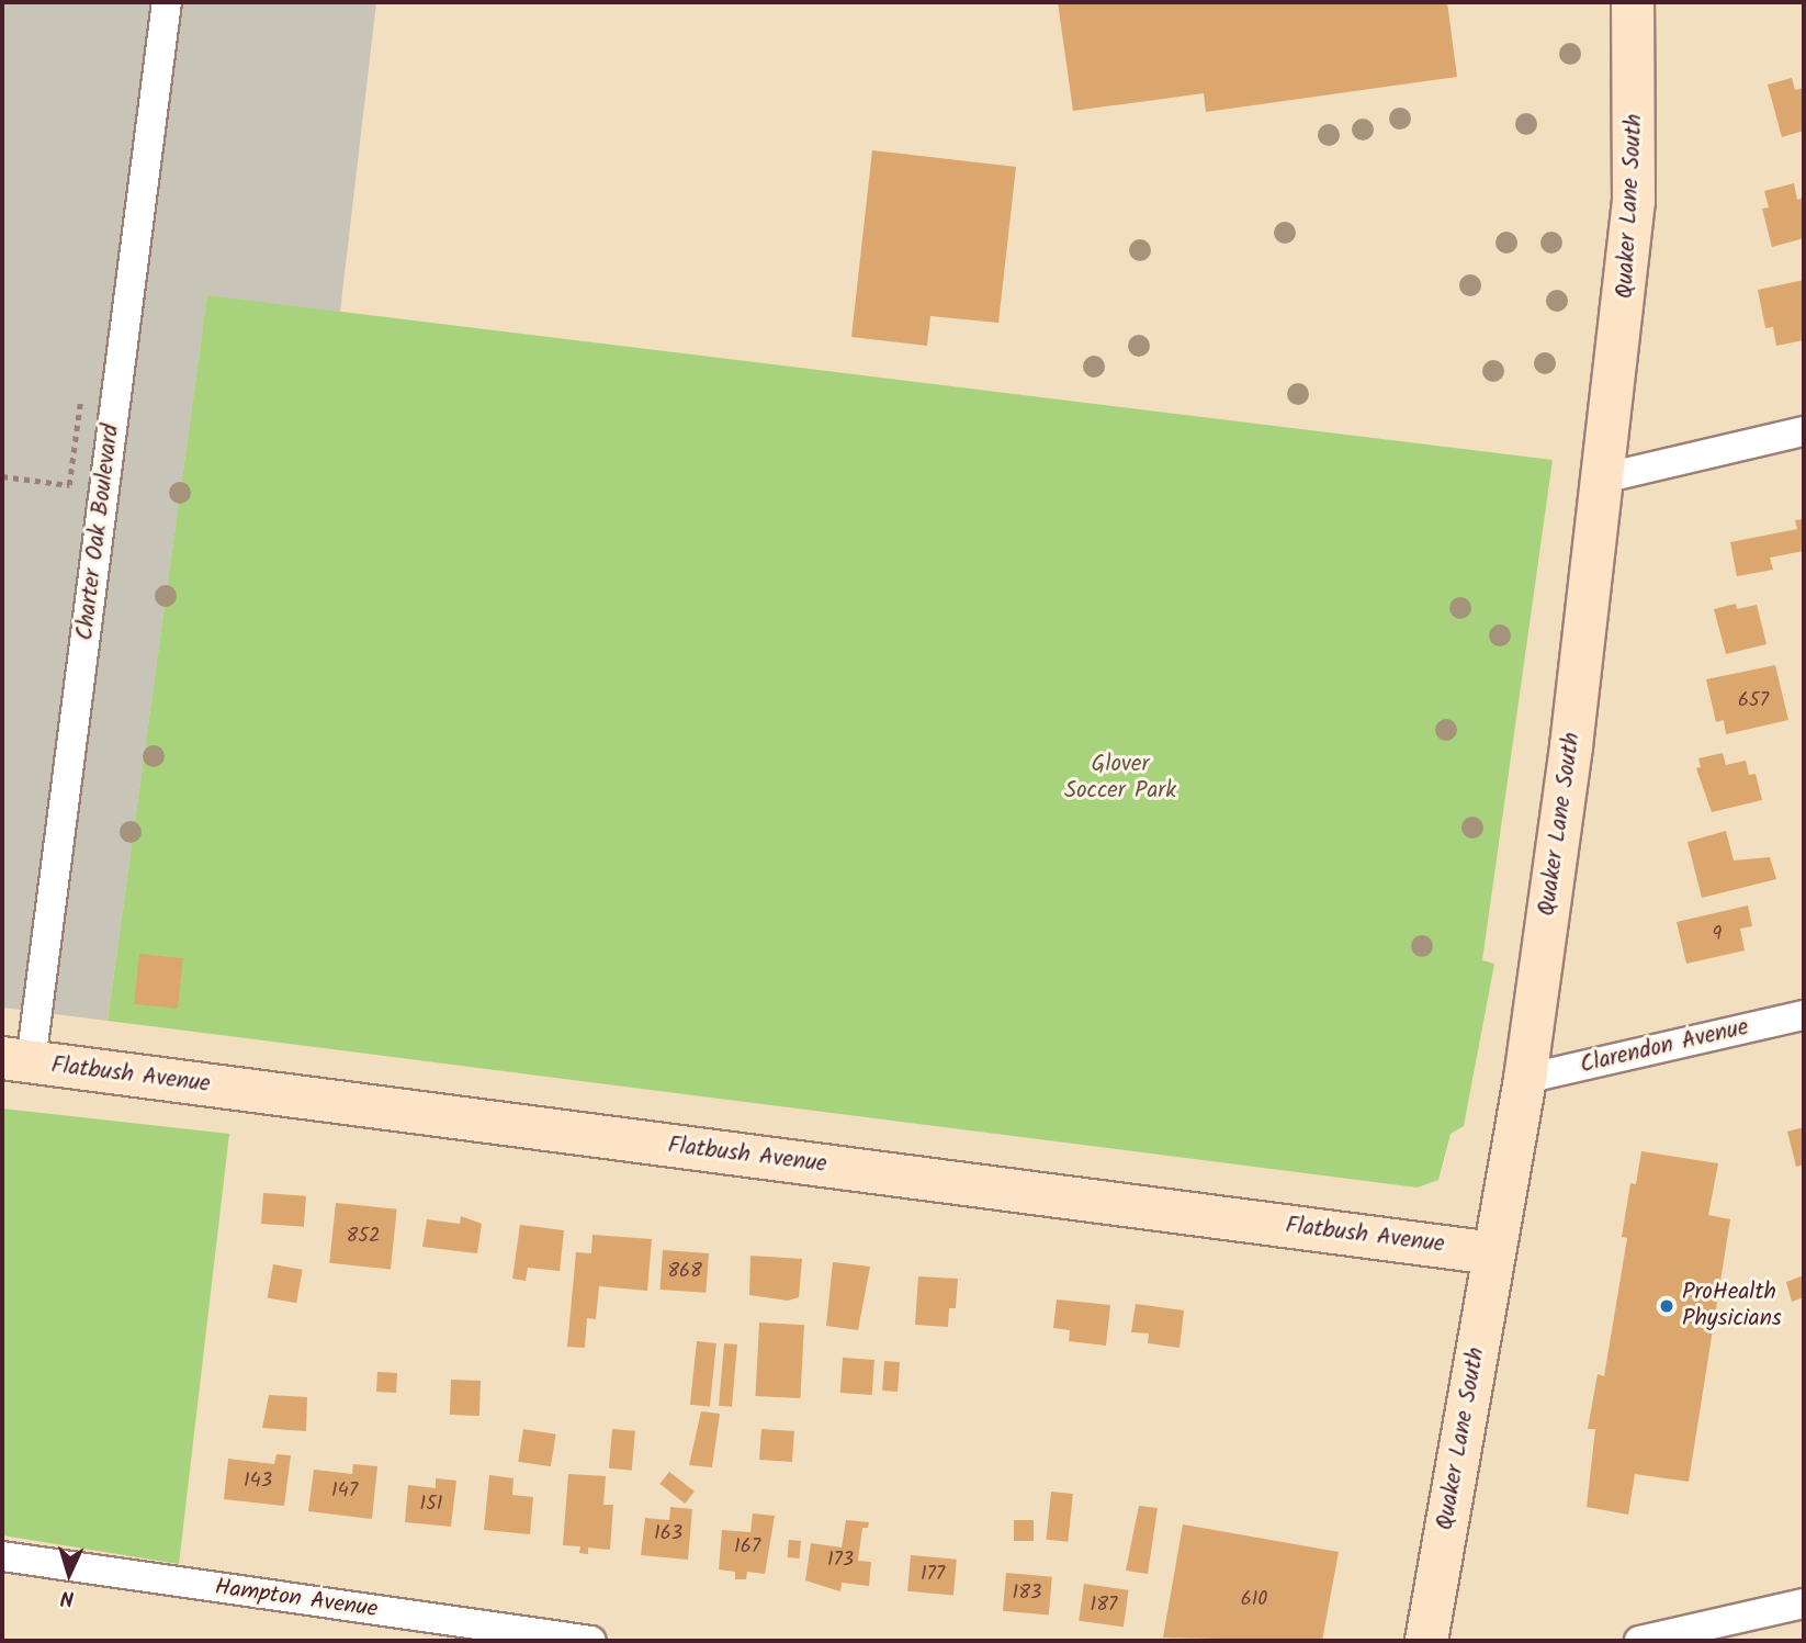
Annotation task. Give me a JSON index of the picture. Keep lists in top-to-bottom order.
{
  "streets": {
    "main road": ["Quaker Lane South", "Flatbush Avenue"],
    "street": ["Charter Oak Boulevard", "Clarendon Avenue", "Hampton Avenue"]
  },
  "crossings": [
    ["Quaker Lane South", "Clarendon Avenue"],
    ["Quaker Lane South", "Flatbush Avenue"],
    ["Charter Oak Boulevard", "Flatbush Avenue"]
  ],
  "parks": ["Glover Soccer Park"],
  "places": ["ProHealth Physicians"],
  "house_numbers": [
    "657",
    "9",
    "852",
    "868",
    "143",
    "147",
    "151",
    "163",
    "167",
    "173",
    "177",
    "183",
    "610",
    "187"
  ],
  "north": "bottom"
}
